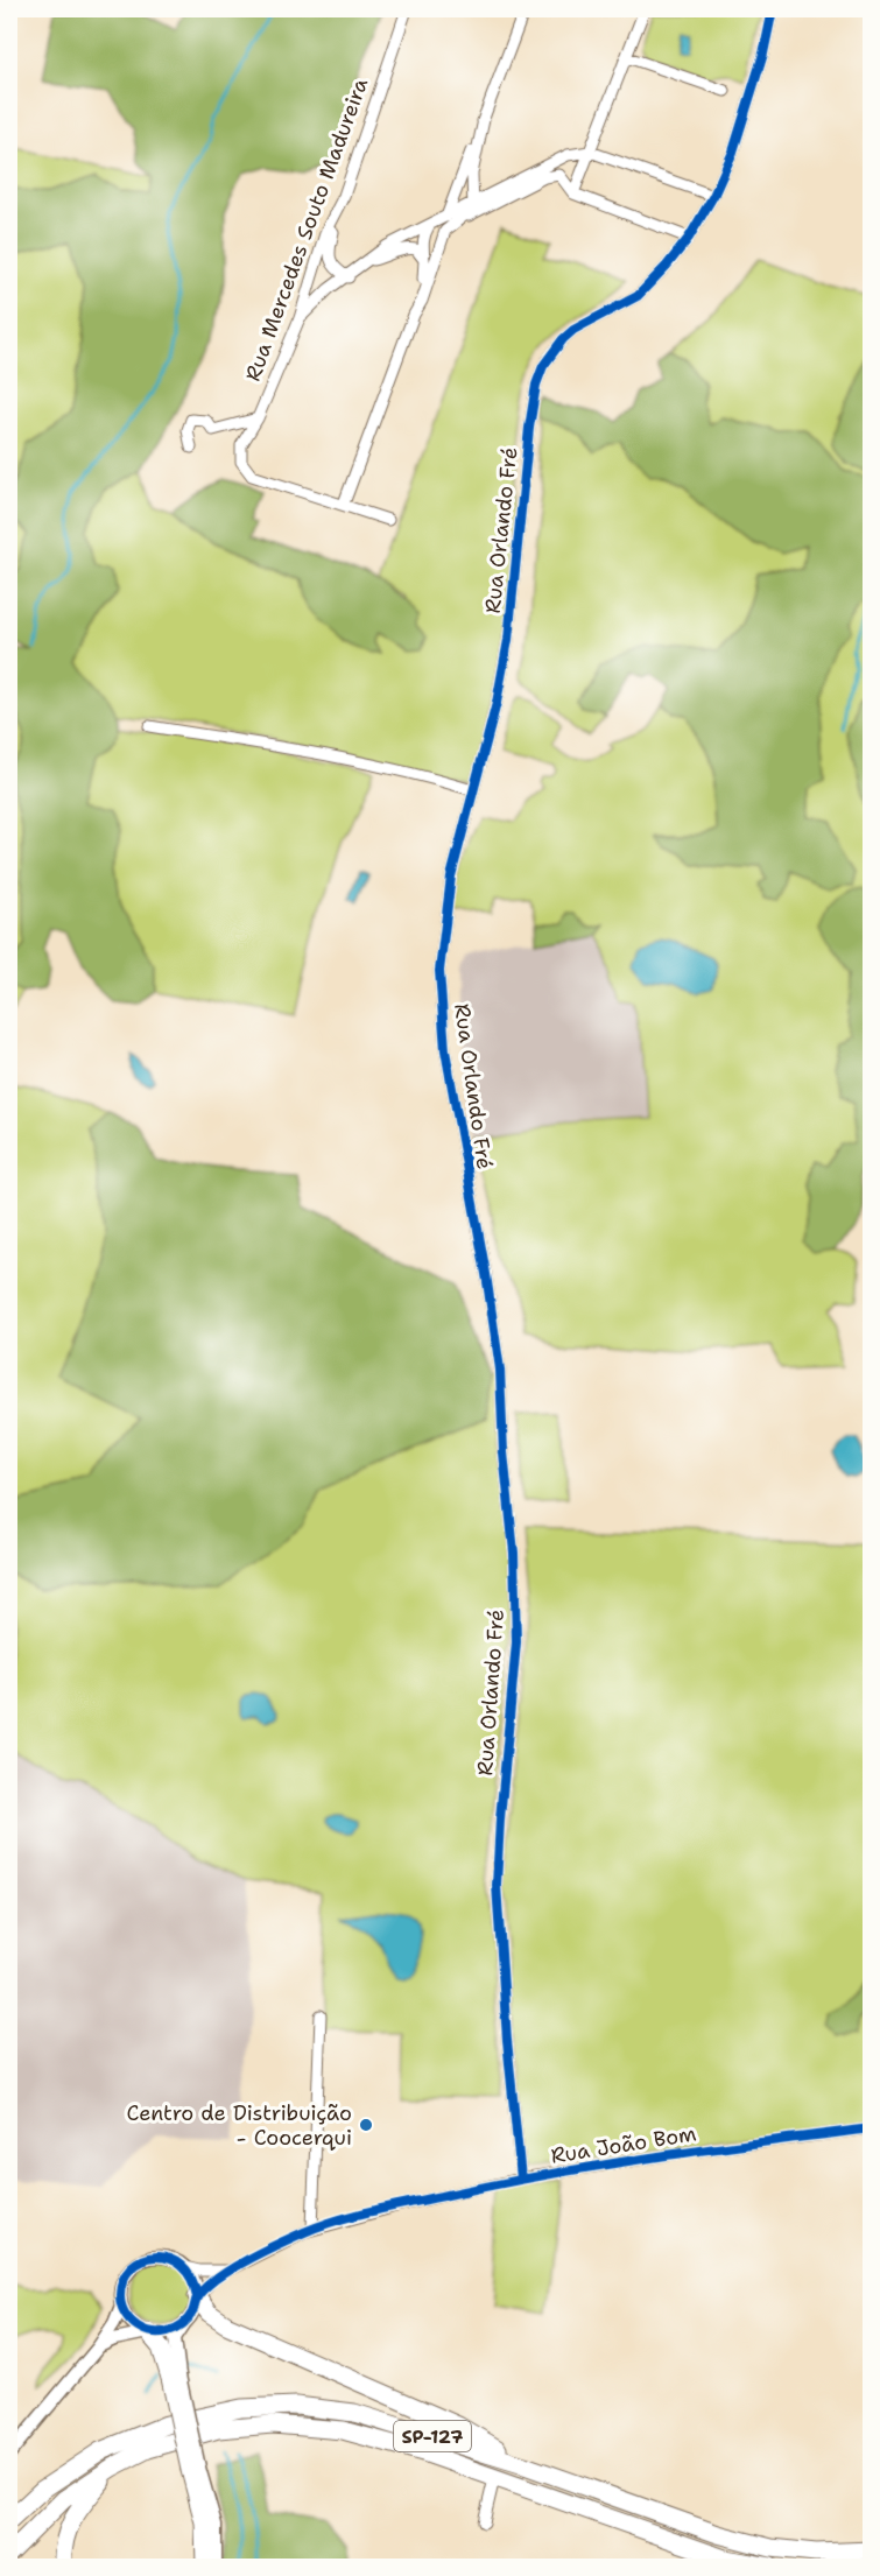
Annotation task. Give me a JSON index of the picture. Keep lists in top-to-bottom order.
{
  "streets": {
    "highway": ["SP-127"],
    "street": ["Rua Mercedes Souto Madureira", "Rua Orlando Fré", "Rua João Bom"]
  },
  "crossings": [
    ["Rua Orlando Fré", "Rua João Bom"]
  ],
  "places": ["Centro de Distribuição - Coocerqui"]
}
